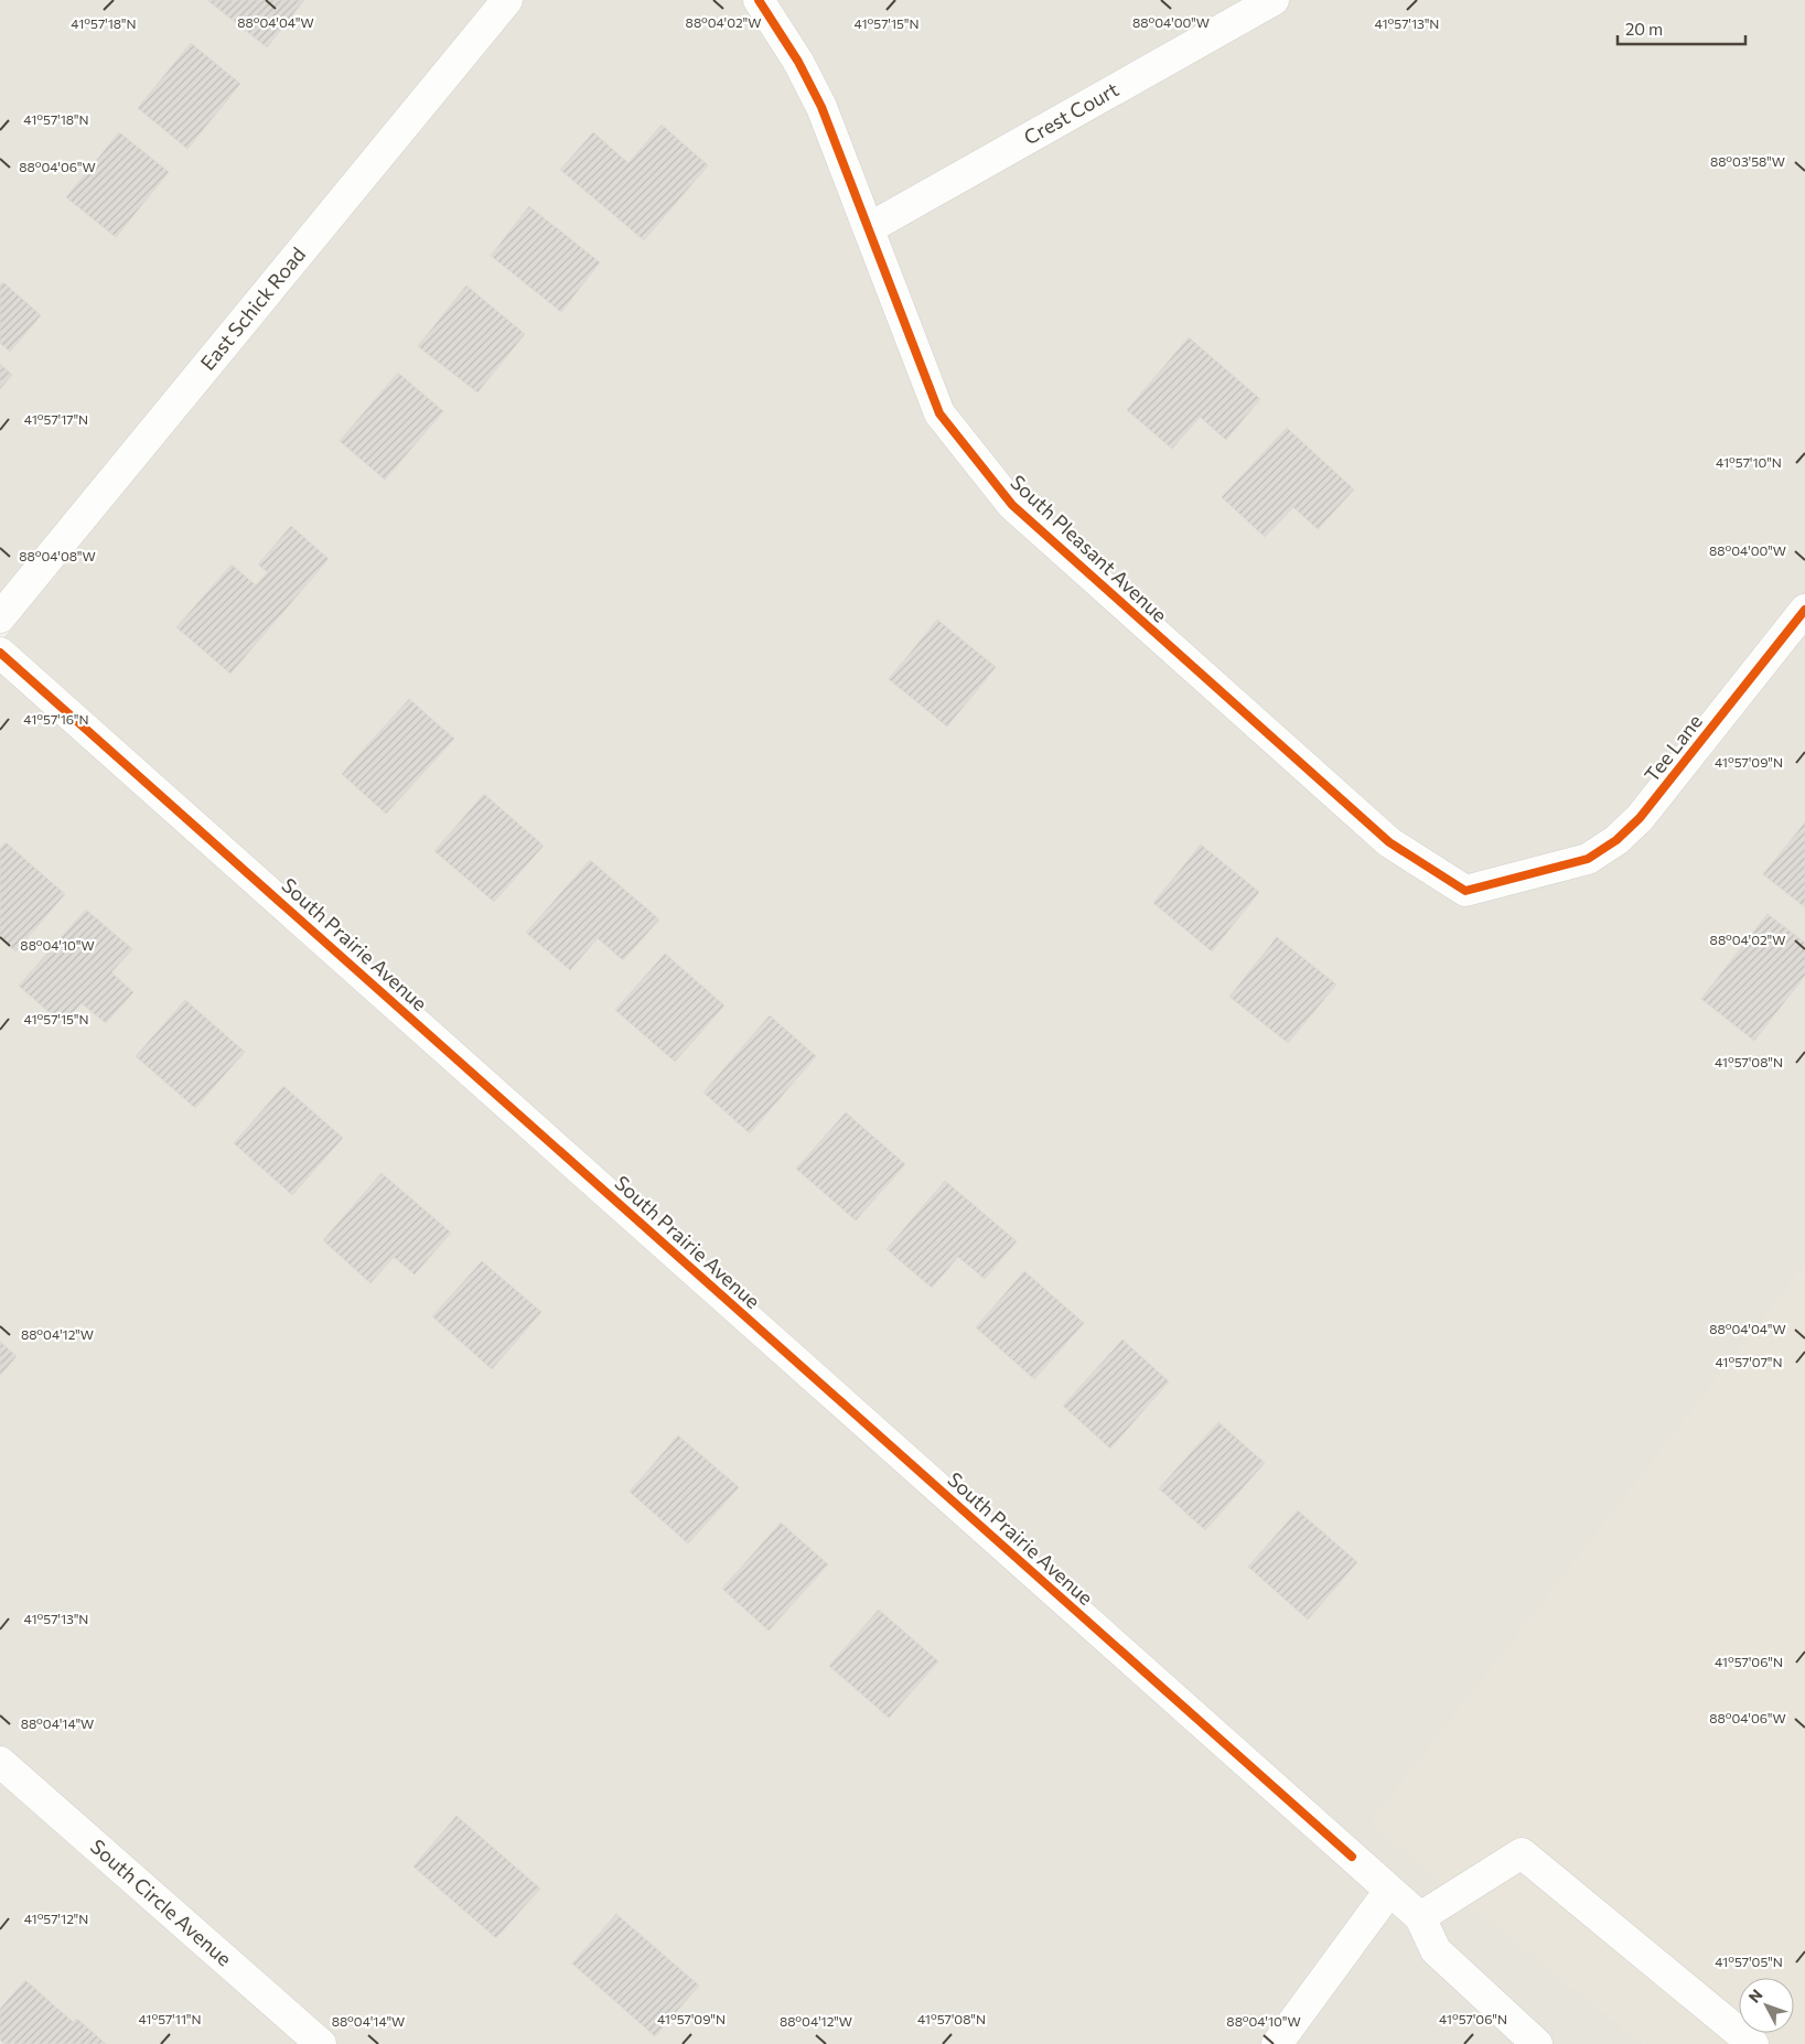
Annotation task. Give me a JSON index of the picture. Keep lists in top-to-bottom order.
{
  "streets": {
    "street": [
      "Crest Court",
      "East Schick Road",
      "South Pleasant Avenue",
      "Tee Lane",
      "South Prairie Avenue",
      "South Circle Avenue"
    ]
  },
  "crossings": [
    ["Crest Court", "South Pleasant Avenue"],
    ["South Pleasant Avenue", "Tee Lane"]
  ],
  "scale_bar": "20 m",
  "north": "top left",
  "coordinates": [
    "88°04'00\"W",
    "88°04'04\"W",
    "88°04'02\"W",
    "41°57'18\"N",
    "41°57'15\"N",
    "41°57'13\"N",
    "88°03'58\"W",
    "88°04'06\"W",
    "41°57'17\"N",
    "41°57'10\"N",
    "88°04'08\"W",
    "41°57'16\"N",
    "41°57'09\"N",
    "88°04'10\"W",
    "41°57'08\"N",
    "88°04'12\"W",
    "41°57'07\"N",
    "41°57'06\"N",
    "88°04'14\"W",
    "41°57'12\"N",
    "41°57'05\"N",
    "41°57'11\"N"
  ]
}
